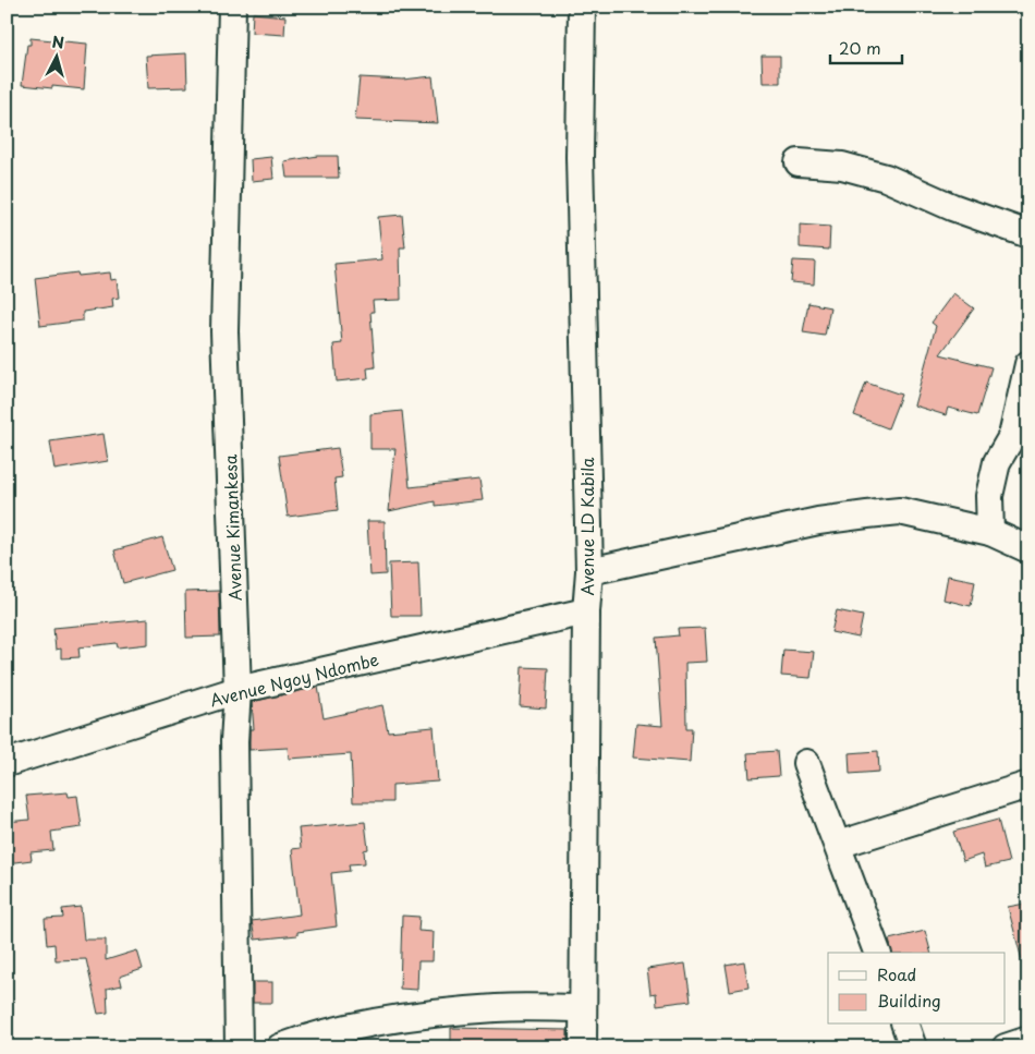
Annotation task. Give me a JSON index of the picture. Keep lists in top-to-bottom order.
{
  "streets": {
    "street": ["Avenue LD Kabila", "Avenue Kimankesa", "Avenue Ngoy Ndombe"]
  },
  "crossings": [
    ["Avenue LD Kabila", "Avenue Ngoy Ndombe"],
    ["Avenue Kimankesa", "Avenue Ngoy Ndombe"]
  ],
  "legend": ["Road", "Building"],
  "scale_bar": "20 m",
  "north": "top"
}
